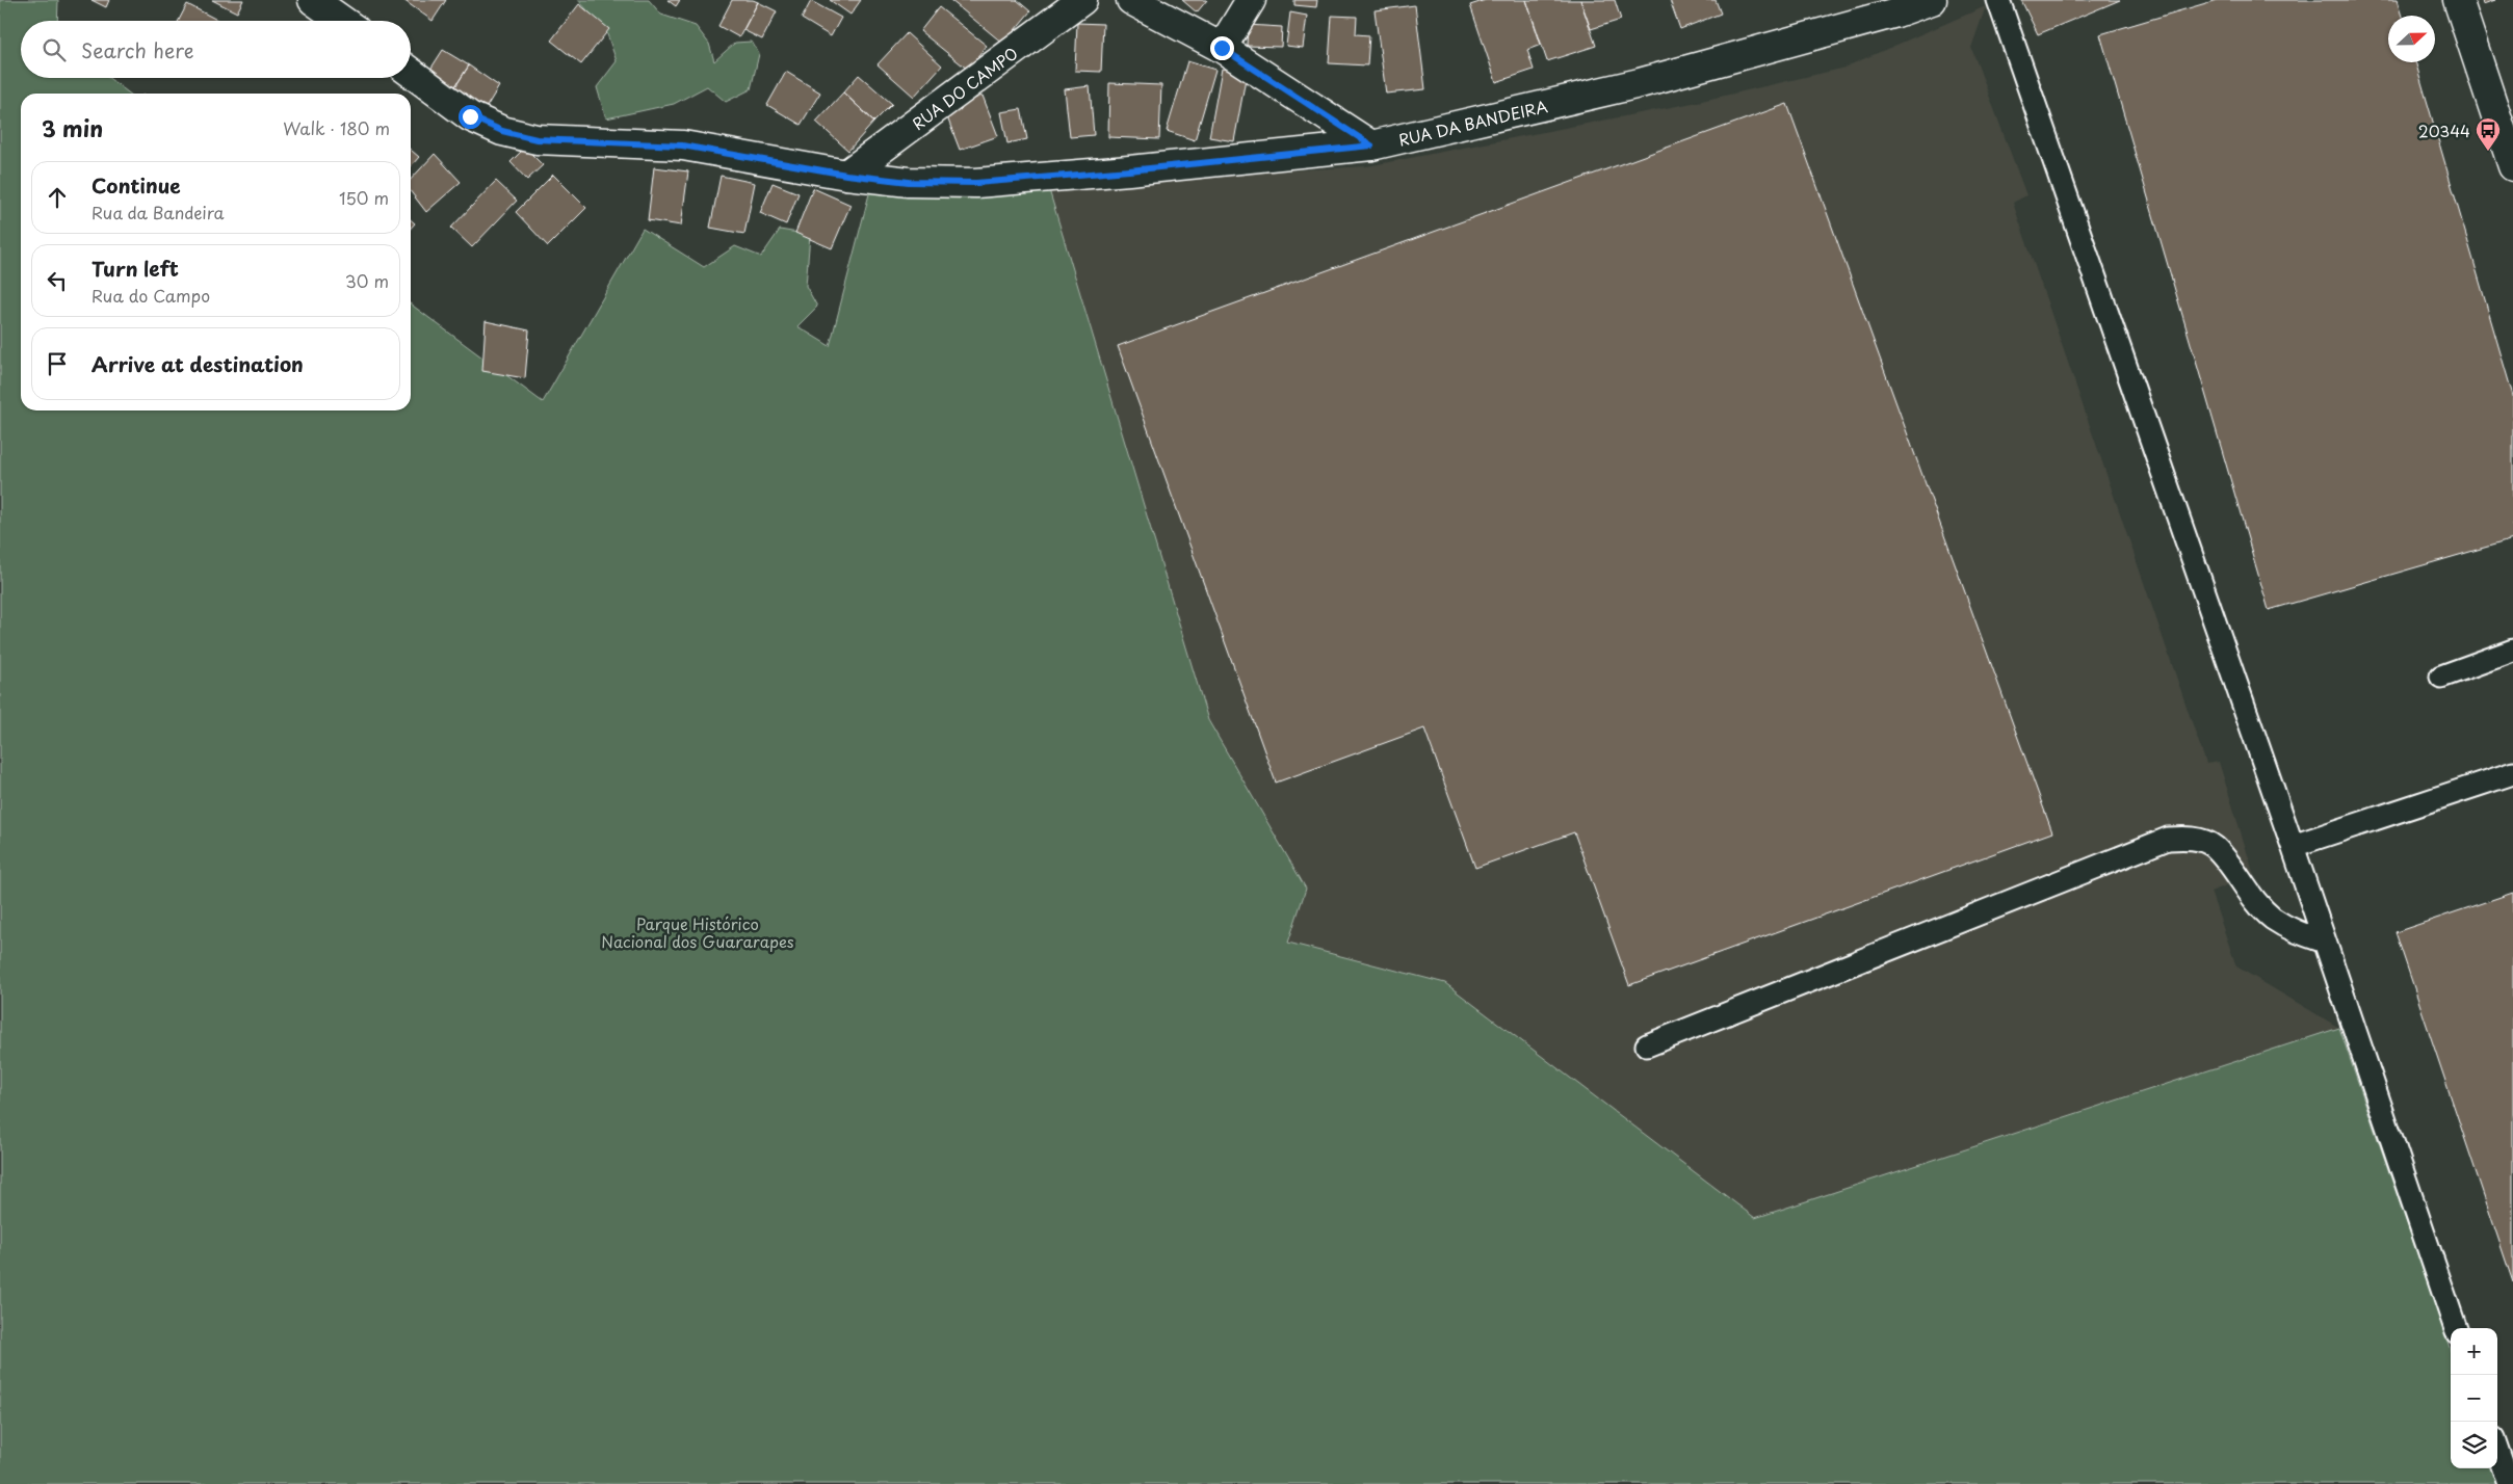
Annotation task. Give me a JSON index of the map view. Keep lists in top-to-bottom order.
{
  "streets": {
    "street": ["RUA DO CAMPO", "RUA DA BANDEIRA"]
  },
  "crossings": [
    ["RUA DO CAMPO", "RUA DA BANDEIRA"]
  ],
  "parks": ["Parque Histórico Nacional dos Guararapes"],
  "places": {
    "bus stop": ["20344"]
  },
  "north": "right",
  "page": {
    "search": "Search here",
    "heading": ["3 min", "Walk · 180 m"],
    "list": [
      ["Continue", "Rua da Bandeira", "150 m"],
      ["Turn left", "Rua do Campo", "30 m"],
      "Arrive at destination"
    ],
    "map_buttons": ["+", "−"]
  }
}
